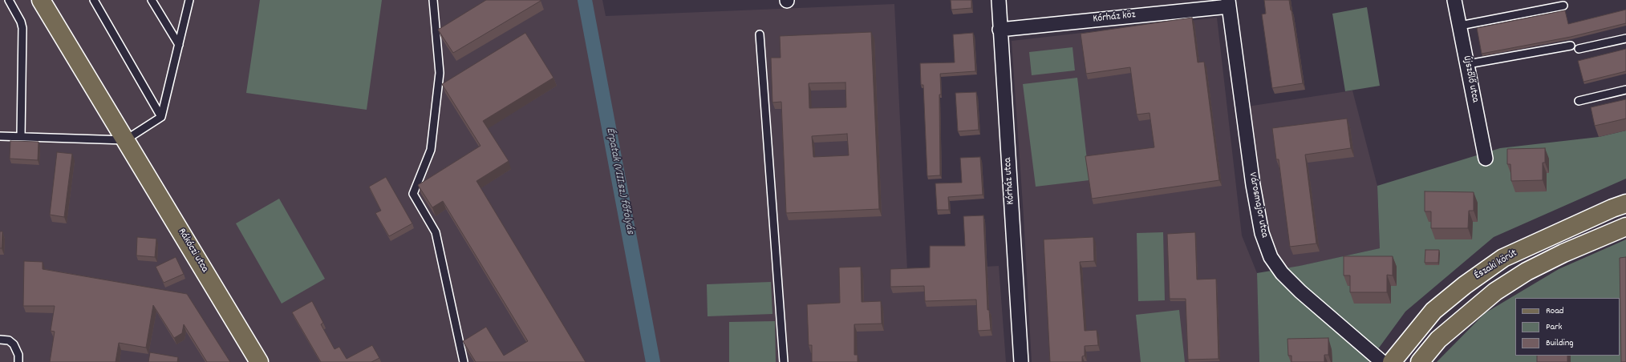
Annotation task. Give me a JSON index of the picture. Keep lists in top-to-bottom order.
{
  "streets": {
    "main road": ["Rákóczi utca", "Északi körút"],
    "street": [
      "Kórház köz",
      "Újszőlő utca",
      "Kórház utca",
      "Városmajor utca"
    ]
  },
  "crossings": [
    ["Kórház köz", "Kórház utca"],
    ["Kórház köz", "Városmajor utca"]
  ],
  "water": ["Érpatak (VIII.sz.) főfolyás"],
  "legend": ["Road", "Park", "Building"]
}
